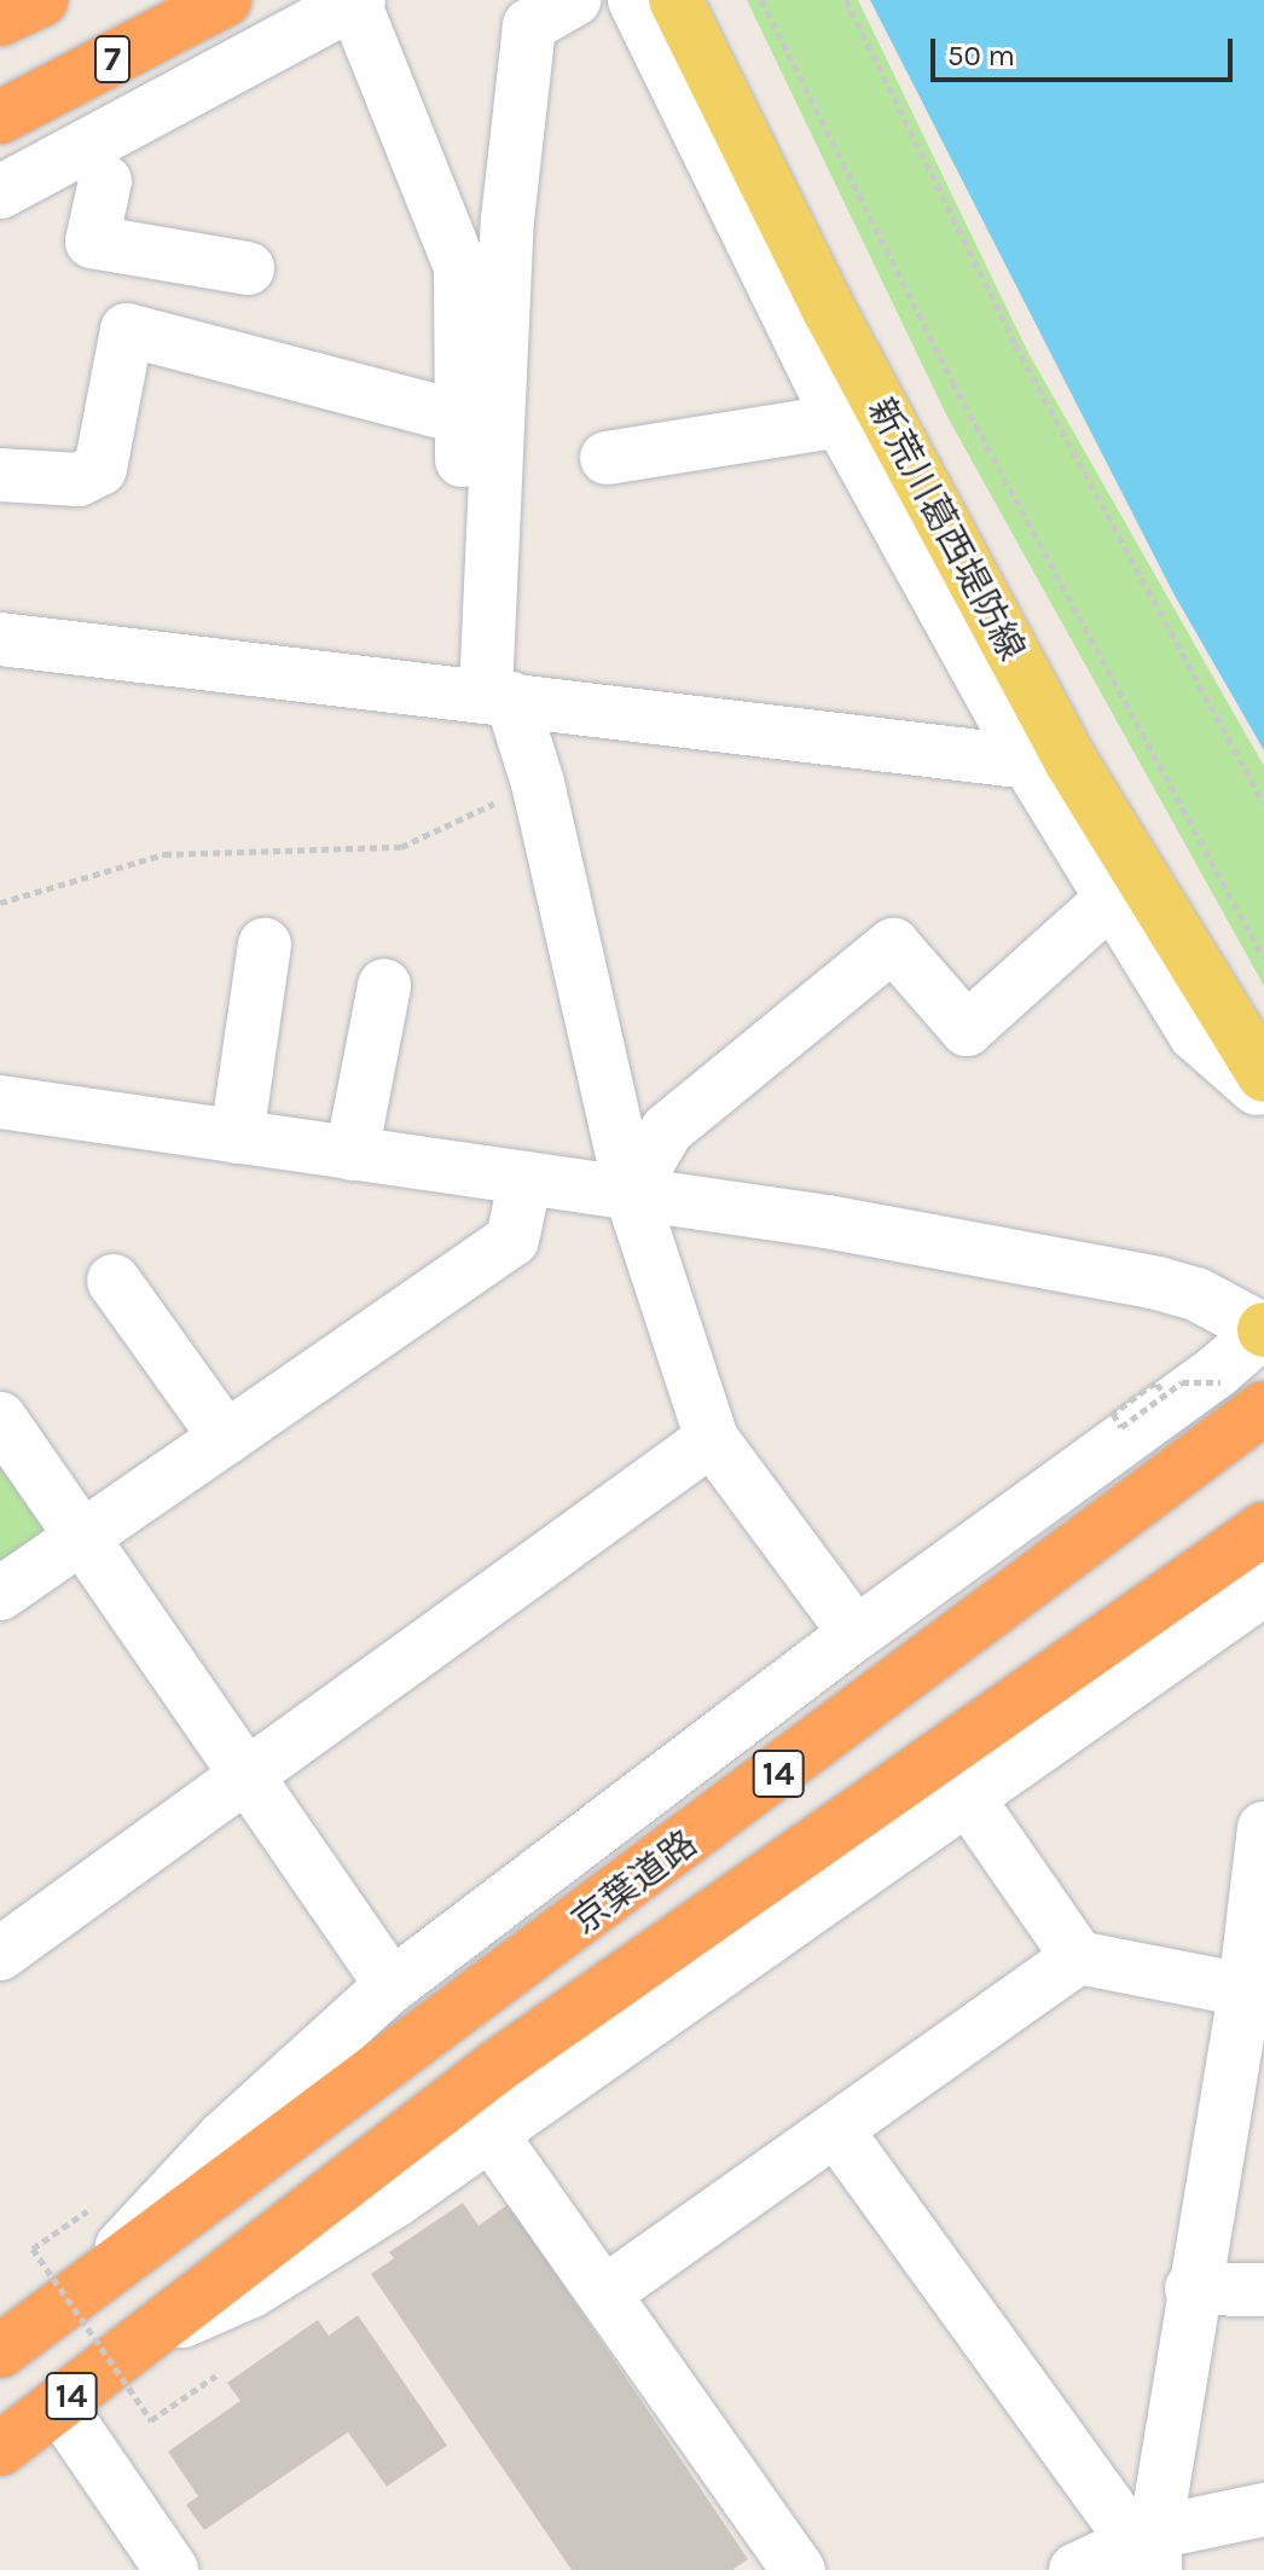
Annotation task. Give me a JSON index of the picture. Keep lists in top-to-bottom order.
{
  "streets": {
    "highway": ["7", "14", "京葉道路"],
    "main road": ["新荒川葛西堤防線"]
  },
  "scale_bar": "50 m"
}
